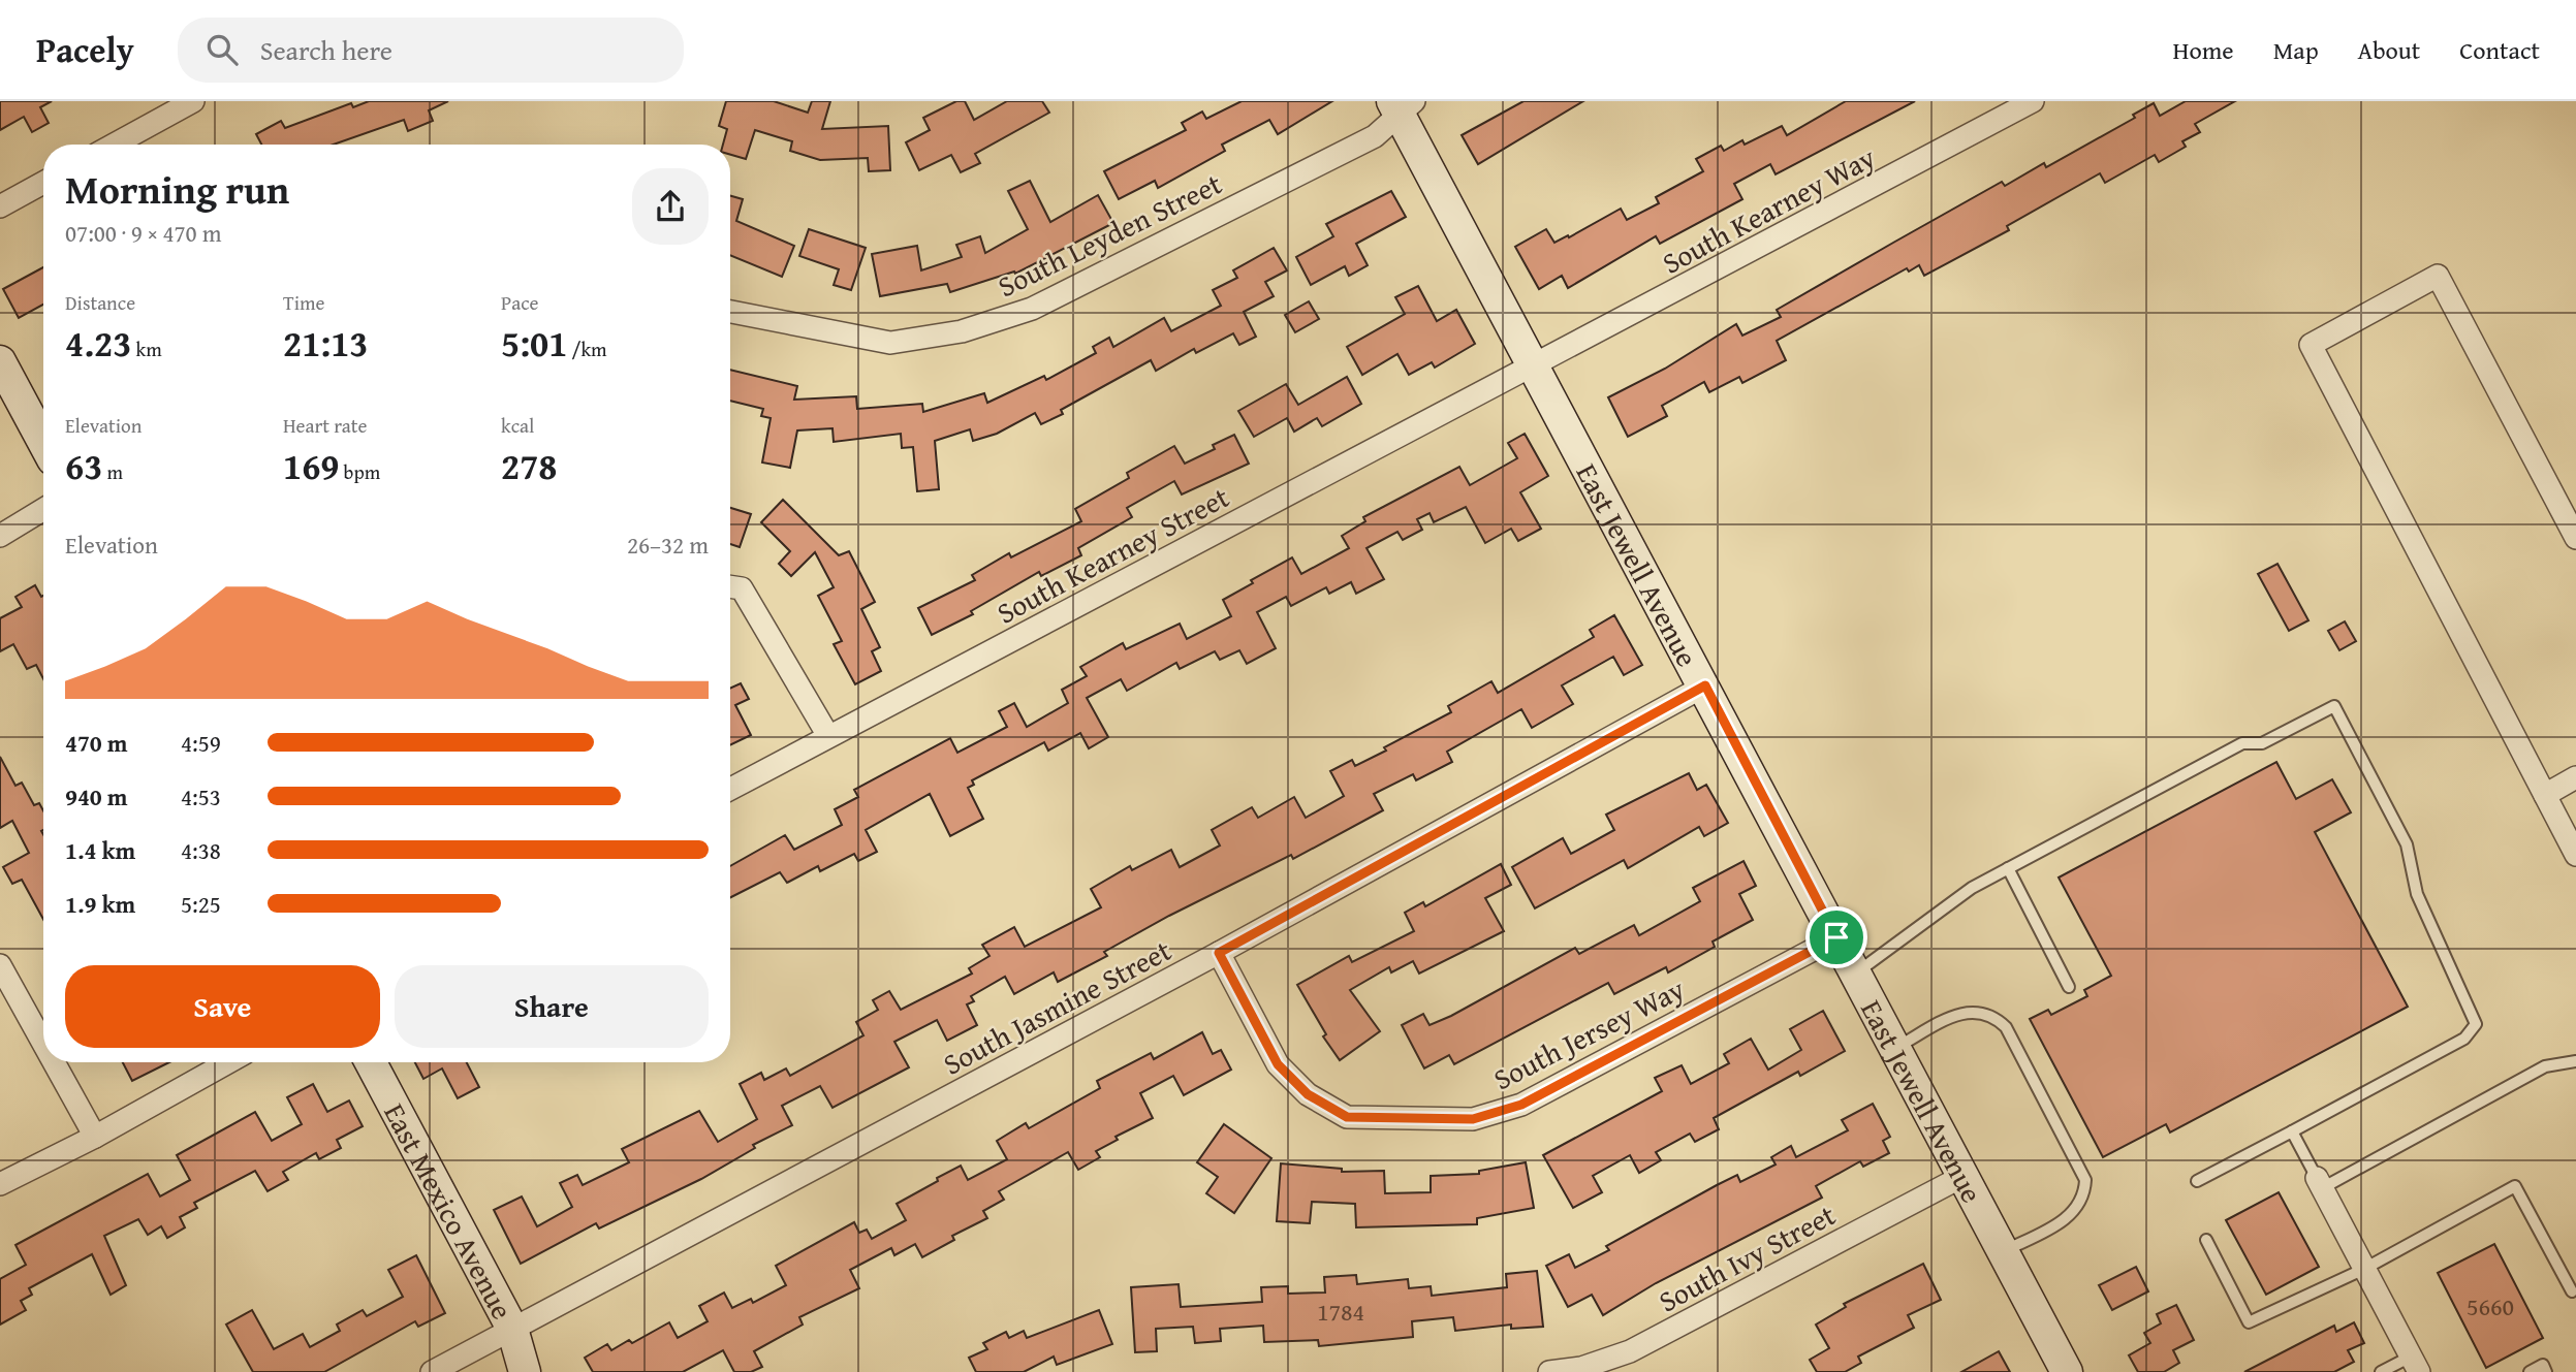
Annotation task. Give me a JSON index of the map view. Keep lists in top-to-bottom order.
{
  "streets": {
    "street": [
      "South Kearney Way",
      "South Leyden Street",
      "South Kearney Street",
      "East Jewell Avenue",
      "South Jasmine Street",
      "South Jersey Way",
      "East Mexico Avenue",
      "South Ivy Street"
    ]
  },
  "crossings": [
    ["South Kearney Way", "South Kearney Street"],
    ["South Kearney Way", "East Jewell Avenue"],
    ["South Leyden Street", "East Jewell Avenue"],
    ["South Kearney Street", "East Jewell Avenue"],
    ["East Jewell Avenue", "South Jasmine Street"],
    ["East Jewell Avenue", "South Jersey Way"],
    ["East Jewell Avenue", "South Ivy Street"],
    ["South Jasmine Street", "South Jersey Way"],
    ["South Jasmine Street", "East Mexico Avenue"]
  ],
  "house_numbers": ["5660", "1784"],
  "page": {
    "header": "Pacely",
    "search": "Search here",
    "nav": [
      "Home",
      "Map",
      "About",
      "Contact"
    ],
    "heading": ["Morning run", "07:00 · 9 × 470 m"],
    "stats": [
      ["Distance", "4.23 km"],
      ["Time", "21:13"],
      ["Pace", "5:01 /km"],
      ["Elevation", "63 m"],
      ["Heart rate", "169 bpm"],
      ["kcal", "278"]
    ],
    "chart": ["Elevation", "26–32 m"],
    "list": [
      {
        "name": "470 m",
        "note": "4:59"
      },
      {
        "name": "940 m",
        "note": "4:53"
      },
      {
        "name": "1.4 km",
        "note": "4:38"
      },
      {
        "name": "1.9 km",
        "note": "5:25"
      }
    ],
    "buttons": ["Save", "Share"]
  }
}
